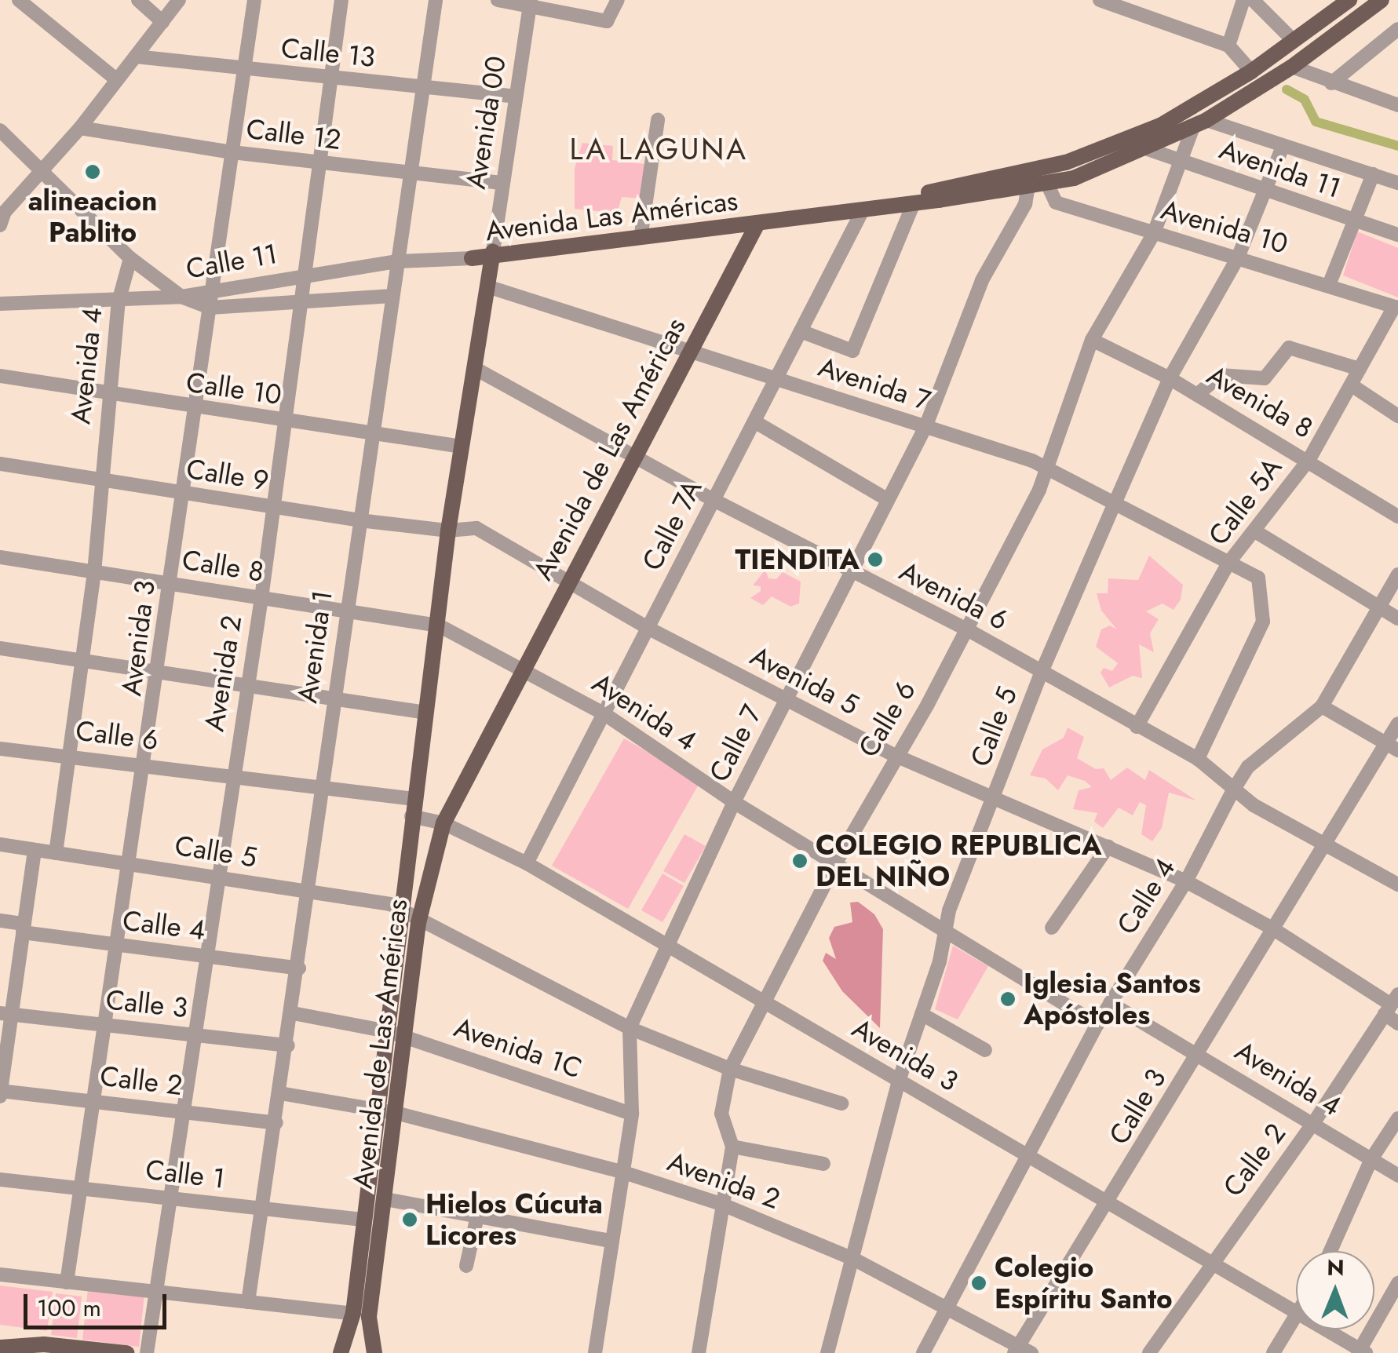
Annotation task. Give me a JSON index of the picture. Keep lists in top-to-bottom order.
{
  "streets": {
    "main road": ["Avenida Las Américas", "Avenida de Las Américas"],
    "street": [
      "Calle 13",
      "Avenida 00",
      "Calle 12",
      "Avenida 11",
      "Avenida 10",
      "Calle 11",
      "Avenida 4",
      "Avenida 7",
      "Calle 10",
      "Avenida 8",
      "Calle 9",
      "Calle 5A",
      "Calle 7A",
      "Calle 8",
      "Avenida 6",
      "Avenida 3",
      "Avenida 1",
      "Avenida 2",
      "Avenida 5",
      "Calle 6",
      "Calle 5",
      "Calle 7",
      "Calle 4",
      "Calle 3",
      "Avenida 1C",
      "Calle 2",
      "Calle 1"
    ]
  },
  "crossings": [
    ["Calle 13", "Avenida 00"],
    ["Calle 13", "Avenida 3"],
    ["Calle 13", "Avenida 1"],
    ["Calle 13", "Avenida 2"],
    ["Avenida 00", "Calle 12"],
    ["Avenida 00", "Avenida Las Américas"],
    ["Avenida 00", "Avenida de Las Américas"],
    ["Calle 12", "Avenida 3"],
    ["Calle 12", "Avenida 1"],
    ["Calle 12", "Avenida 2"],
    ["Avenida 11", "Calle 6"],
    ["Avenida 11", "Calle 5"],
    ["Avenida Las Américas", "Avenida de Las Américas"],
    ["Avenida 10", "Calle 5A"],
    ["Avenida 10", "Calle 6"],
    ["Avenida 10", "Calle 5"],
    ["Calle 11", "Avenida 4"],
    ["Calle 11", "Avenida 3"],
    ["Calle 11", "Avenida 1"],
    ["Calle 11", "Avenida 2"],
    ["Avenida 4", "Calle 10"],
    ["Avenida 4", "Avenida de Las Américas"],
    ["Avenida 4", "Calle 9"],
    ["Avenida 4", "Calle 7A"],
    ["Avenida 4", "Calle 8"],
    ["Avenida 4", "Calle 6"],
    ["Avenida 4", "Calle 5"],
    ["Avenida 4", "Calle 7"],
    ["Avenida 4", "Calle 4"],
    ["Avenida 4", "Calle 3"],
    ["Avenida 4", "Calle 2"],
    ["Avenida 7", "Avenida de Las Américas"],
    ["Avenida 7", "Calle 5A"],
    ["Avenida 7", "Calle 7A"],
    ["Avenida 7", "Avenida 6"],
    ["Avenida 7", "Calle 6"],
    ["Avenida 7", "Calle 5"],
    ["Avenida 7", "Calle 7"],
    ["Calle 10", "Avenida de Las Américas"],
    ["Calle 10", "Avenida 3"],
    ["Calle 10", "Avenida 1"],
    ["Calle 10", "Avenida 2"],
    ["Avenida 8", "Calle 5A"],
    ["Avenida 8", "Calle 6"],
    ["Avenida 8", "Calle 5"],
    ["Avenida de Las Américas", "Calle 9"],
    ["Avenida de Las Américas", "Calle 8"],
    ["Avenida de Las Américas", "Avenida 6"],
    ["Avenida de Las Américas", "Avenida 3"],
    ["Avenida de Las Américas", "Avenida 2"],
    ["Avenida de Las Américas", "Avenida 5"],
    ["Avenida de Las Américas", "Calle 6"],
    ["Avenida de Las Américas", "Calle 5"],
    ["Avenida de Las Américas", "Avenida 1C"],
    ["Avenida de Las Américas", "Calle 1"],
    ["Calle 9", "Avenida 3"],
    ["Calle 9", "Avenida 1"],
    ["Calle 9", "Avenida 2"],
    ["Calle 9", "Avenida 5"],
    ["Calle 5A", "Avenida 6"],
    ["Calle 7A", "Avenida 6"],
    ["Calle 7A", "Avenida 3"],
    ["Calle 7A", "Avenida 5"],
    ["Calle 8", "Avenida 3"],
    ["Calle 8", "Avenida 1"],
    ["Calle 8", "Avenida 2"],
    ["Avenida 6", "Calle 6"],
    ["Avenida 6", "Calle 5"],
    ["Avenida 6", "Calle 7"],
    ["Avenida 6", "Calle 4"],
    ["Avenida 6", "Calle 3"],
    ["Avenida 3", "Calle 6"],
    ["Avenida 3", "Calle 5"],
    ["Avenida 3", "Calle 7"],
    ["Avenida 3", "Calle 4"],
    ["Avenida 3", "Calle 3"],
    ["Avenida 3", "Calle 2"],
    ["Avenida 3", "Calle 1"],
    ["Avenida 1", "Avenida 2"],
    ["Avenida 1", "Calle 6"],
    ["Avenida 1", "Calle 5"],
    ["Avenida 1", "Calle 4"],
    ["Avenida 1", "Calle 3"],
    ["Avenida 1", "Avenida 1C"],
    ["Avenida 1", "Calle 2"],
    ["Avenida 1", "Calle 1"],
    ["Avenida 2", "Calle 6"],
    ["Avenida 2", "Calle 5"],
    ["Avenida 2", "Calle 7"],
    ["Avenida 2", "Calle 4"],
    ["Avenida 2", "Calle 3"],
    ["Avenida 2", "Calle 2"],
    ["Avenida 2", "Calle 1"],
    ["Avenida 5", "Calle 6"],
    ["Avenida 5", "Calle 5"],
    ["Avenida 5", "Calle 7"],
    ["Avenida 5", "Calle 4"],
    ["Avenida 5", "Calle 3"],
    ["Avenida 5", "Calle 2"],
    ["Calle 6", "Calle 5"],
    ["Calle 5", "Calle 7"],
    ["Calle 7", "Avenida 1C"]
  ],
  "districts": ["LA LAGUNA"],
  "places": [
    "alineacion Pablito",
    "TIENDITA",
    "COLEGIO REPUBLICA DEL NIÑO",
    "Iglesia Santos Apóstoles",
    "Hielos Cúcuta Licores",
    "Colegio Espíritu Santo"
  ],
  "scale_bar": "100 m",
  "north": "top"
}
